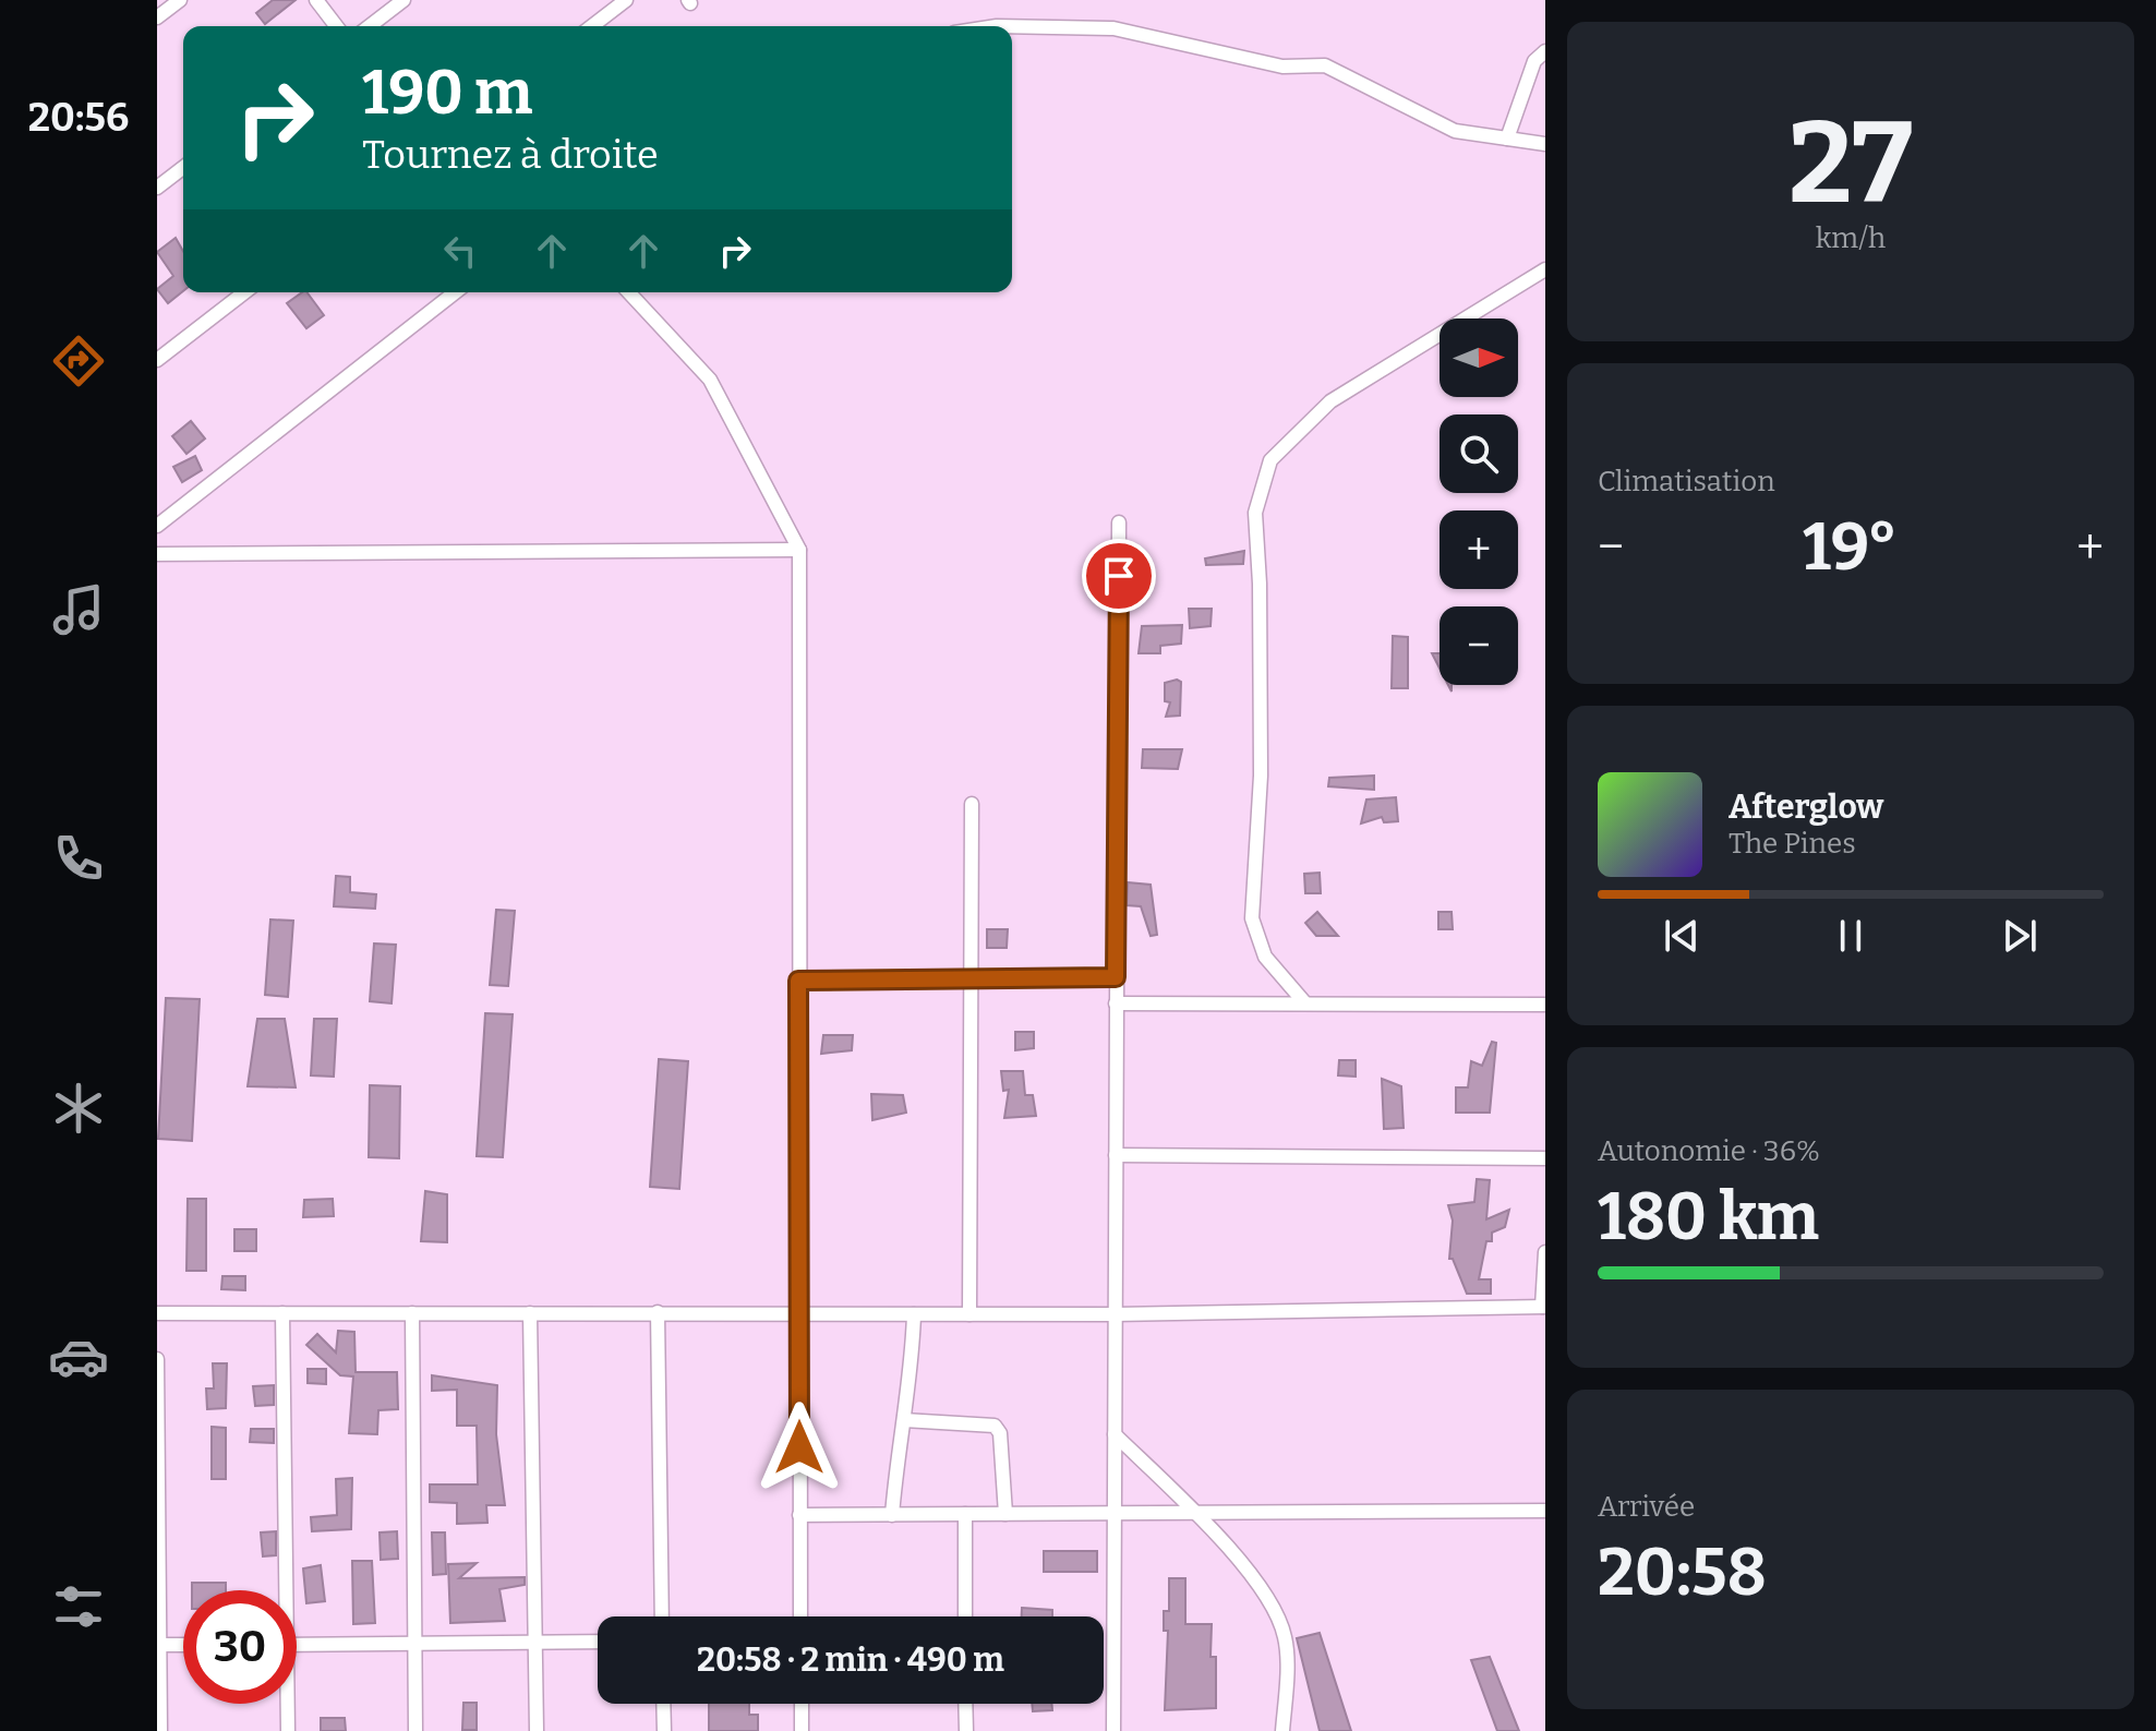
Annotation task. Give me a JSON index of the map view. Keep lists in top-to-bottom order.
{
  "north": "right",
  "page": {
    "tabs": "20:56",
    "tile": [
      ["27", "km/h"],
      "Climatisation",
      ["Autonomie · 36%", "180 km"],
      ["Arrivée", "20:58"]
    ],
    "turn": ["190 m", "Tournez à droite"],
    "map_buttons": ["+", "−"],
    "heat": ["−", "19°", "+"],
    "song": ["Afterglow", "The Pines"],
    "limit": "30",
    "trip": "20:58 · 2 min · 490 m"
  }
}
